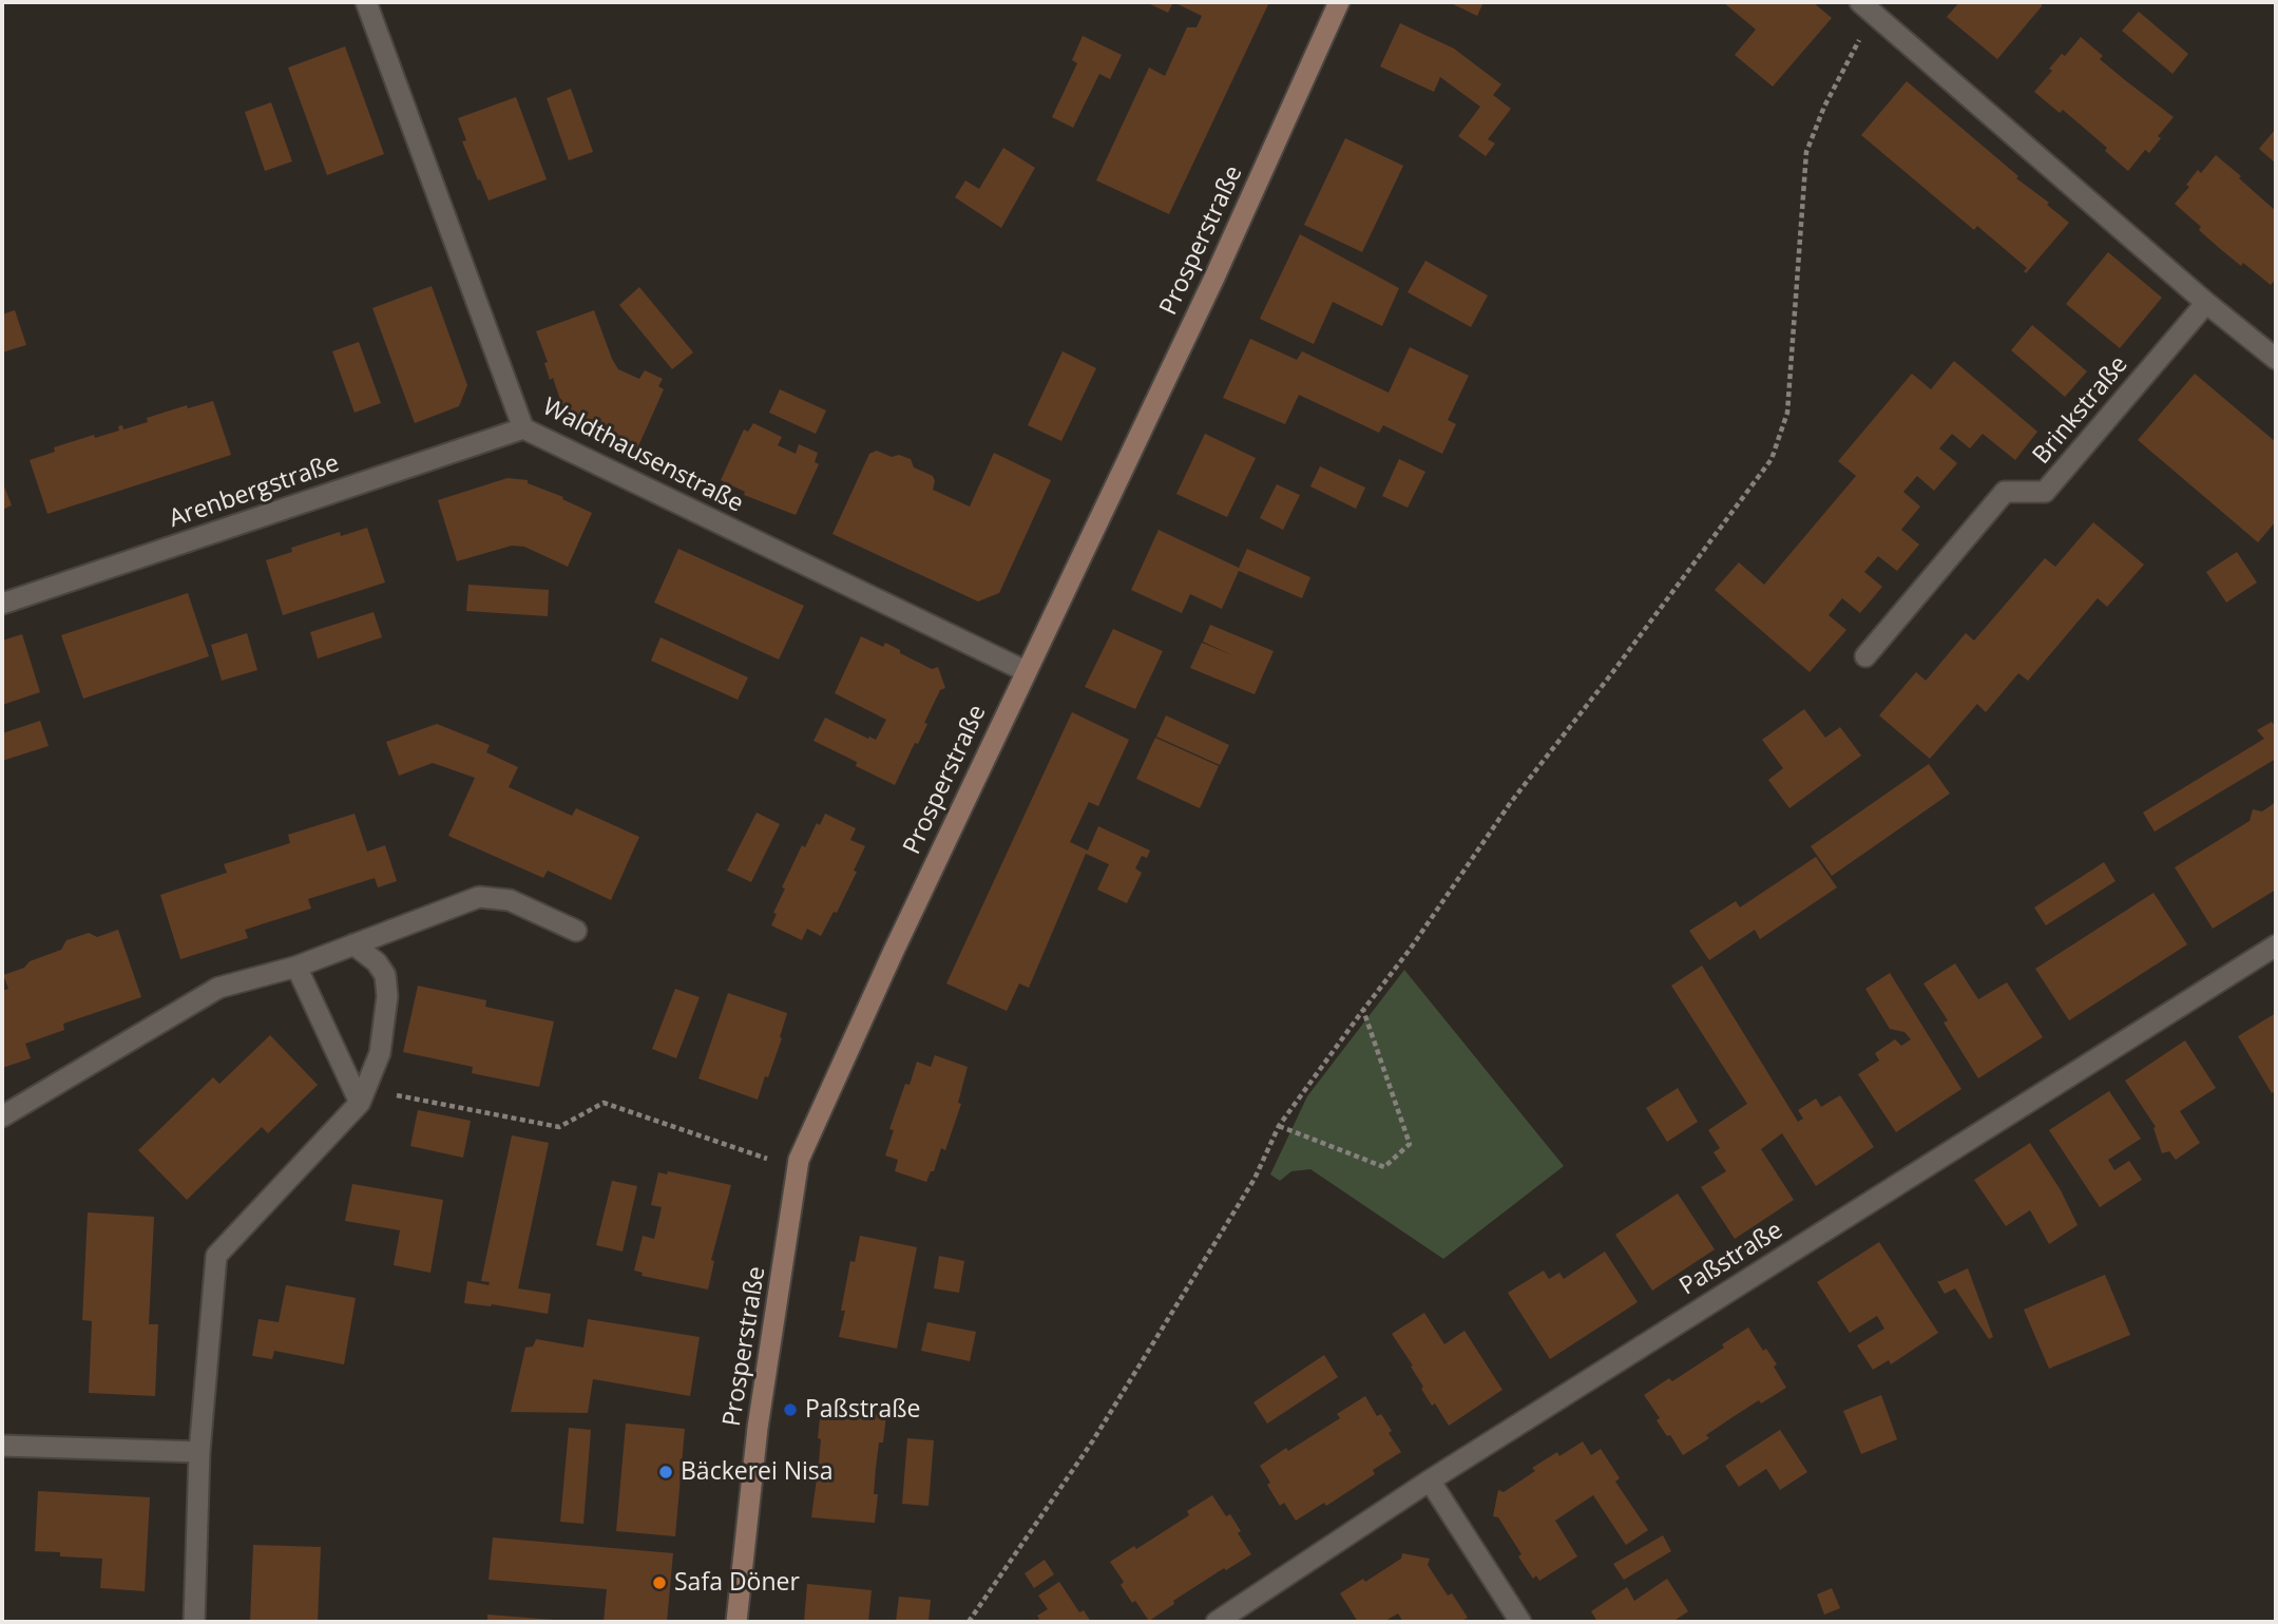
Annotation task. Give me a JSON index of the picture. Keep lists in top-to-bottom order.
{
  "streets": {
    "main road": ["Prosperstraße"],
    "street": [
      "Brinkstraße",
      "Waldthausenstraße",
      "Arenbergstraße",
      "Paßstraße"
    ]
  },
  "crossings": [
    ["Prosperstraße", "Waldthausenstraße"],
    ["Waldthausenstraße", "Arenbergstraße"]
  ],
  "places": ["Paßstraße", "Bäckerei Nisa", "Safa Döner"]
}
